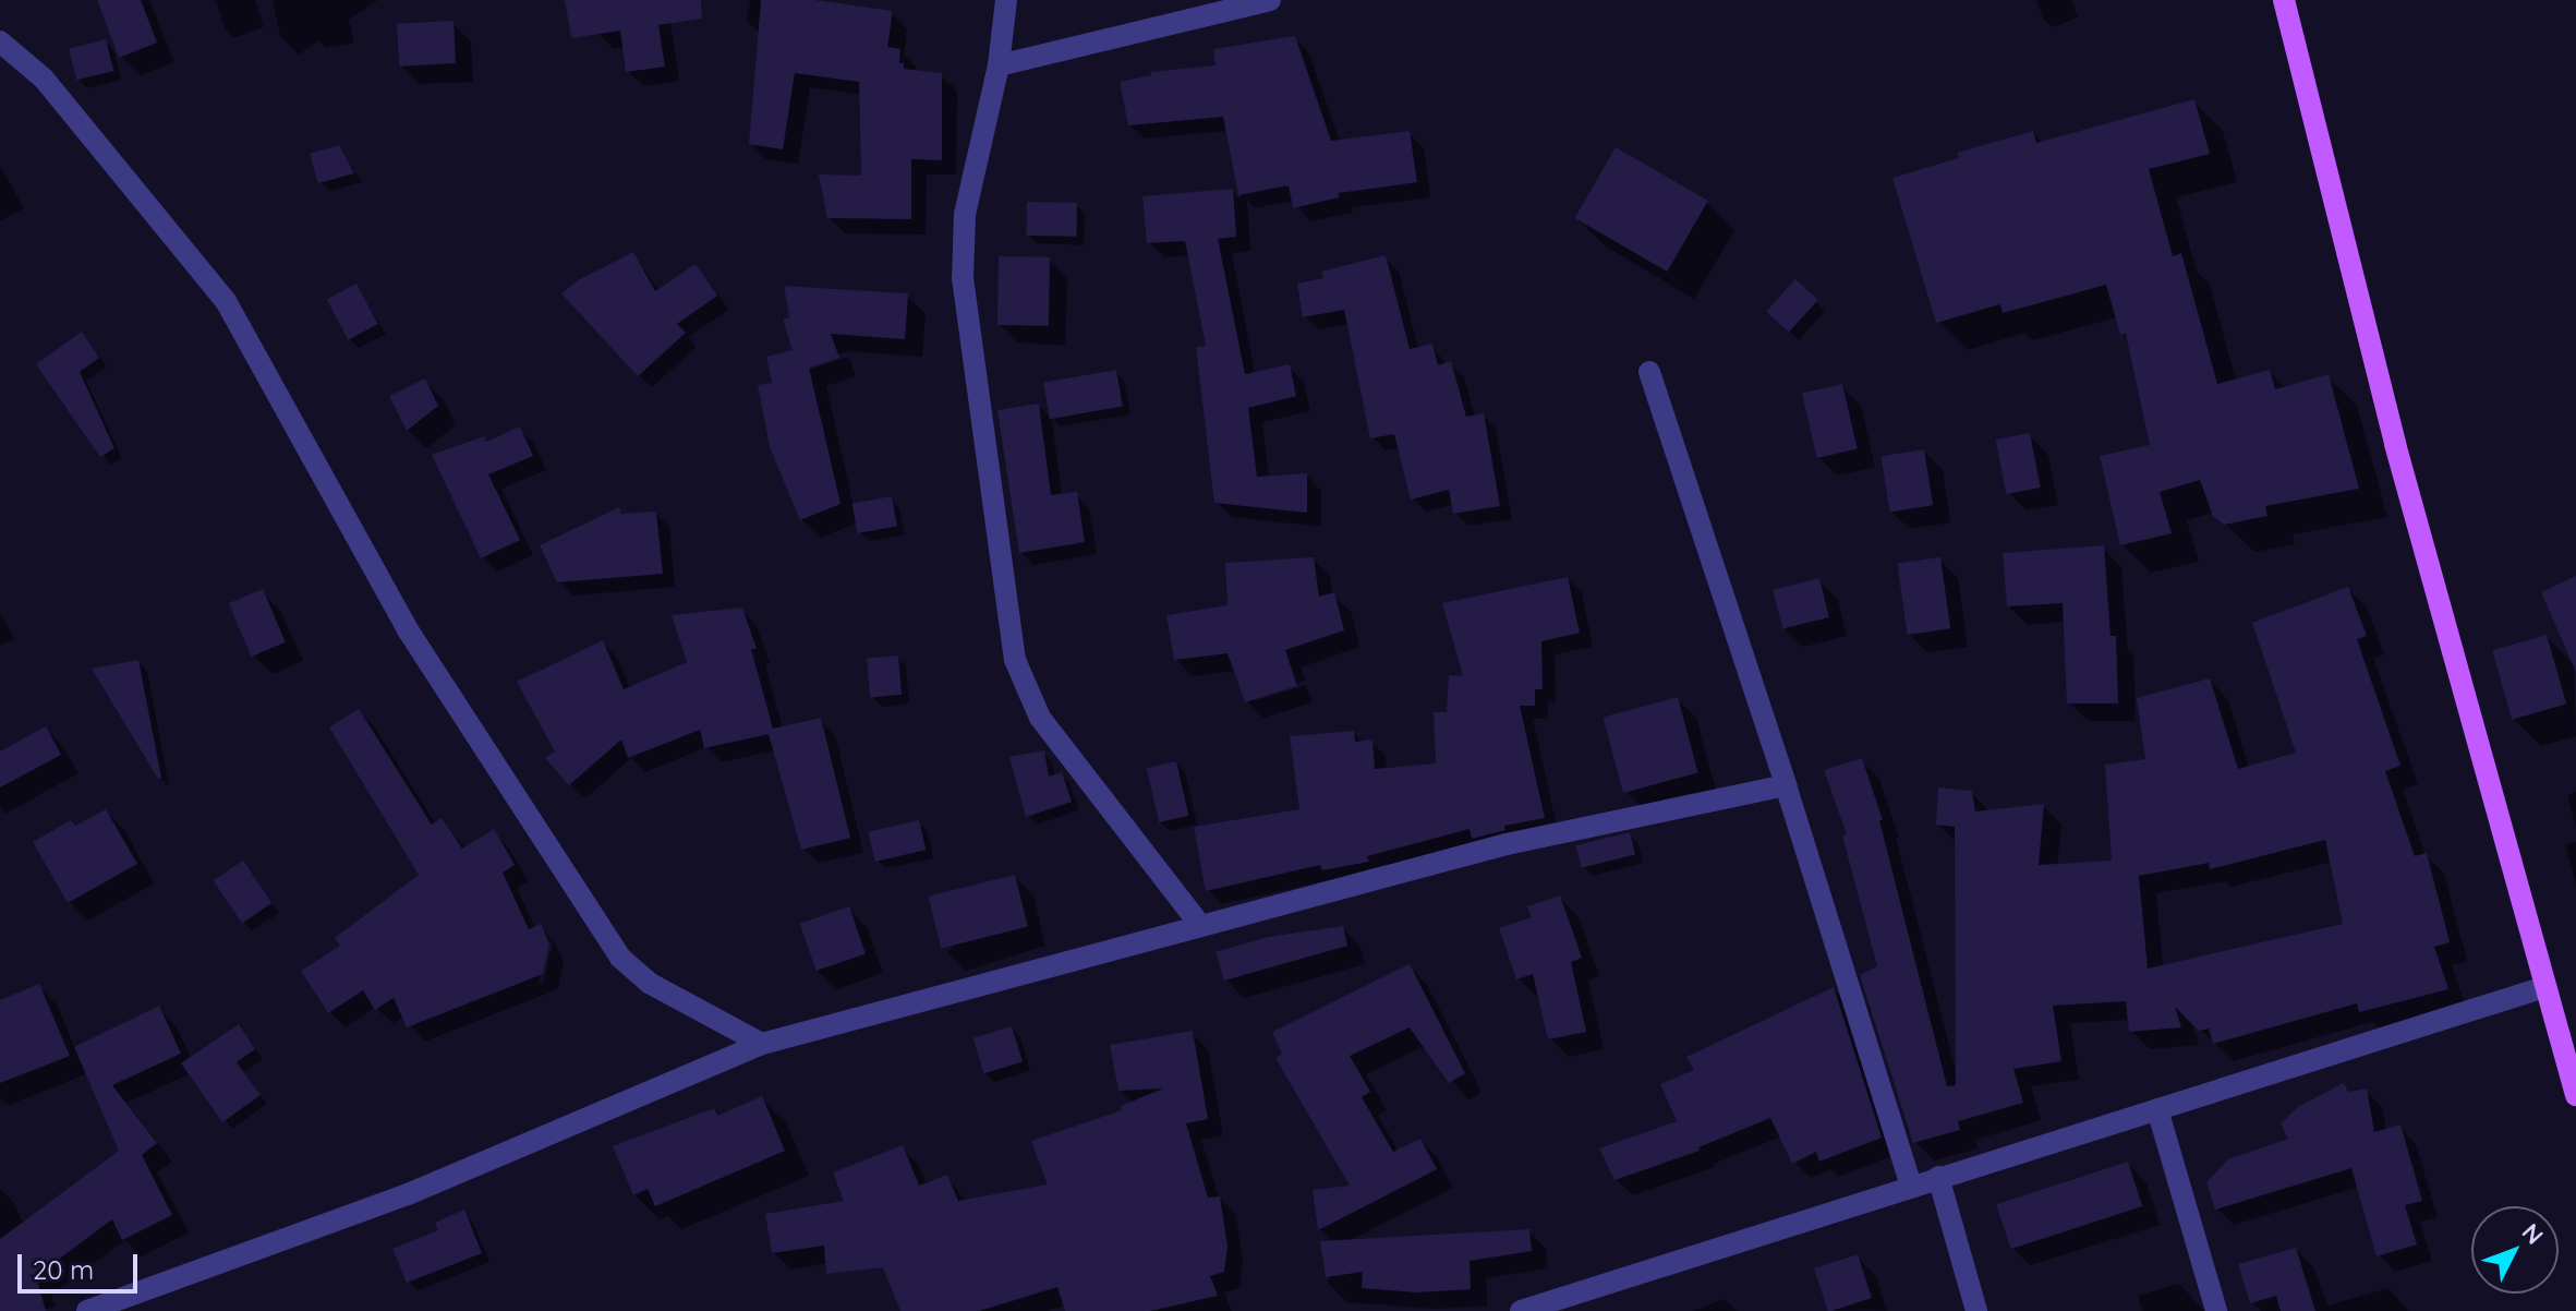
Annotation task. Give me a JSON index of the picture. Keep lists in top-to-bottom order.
{
  "scale_bar": "20 m",
  "north": "top right"
}
